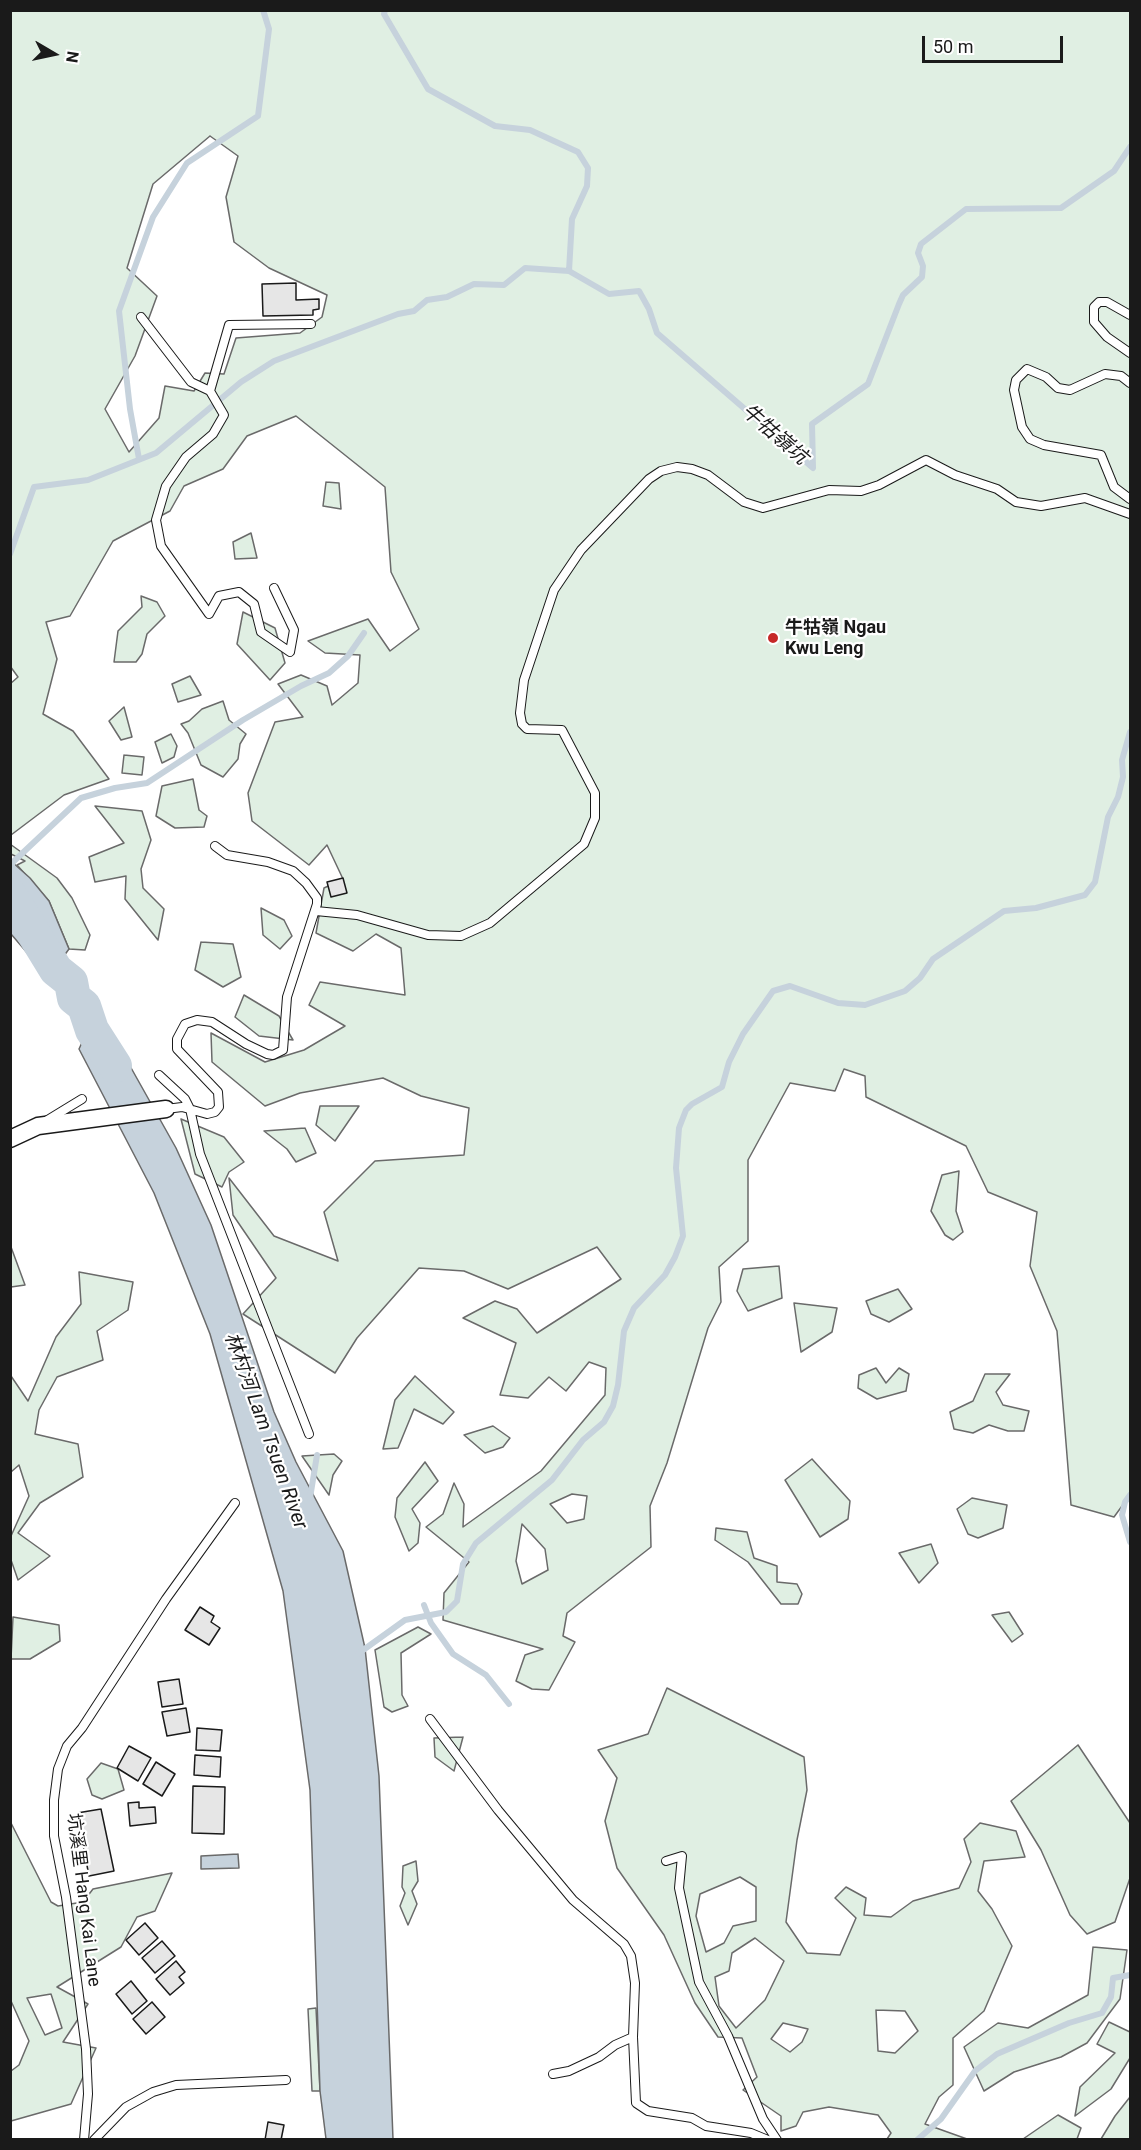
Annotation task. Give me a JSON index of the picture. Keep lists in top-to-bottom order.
{
  "streets": {
    "lane": ["坑溪里 Hang Kai Lane"]
  },
  "water": ["牛牯嶺坑", "林村河 Lam Tsuen River"],
  "places": ["牛牯嶺 Ngau Kwu Leng"],
  "scale_bar": "50 m",
  "north": "right"
}
